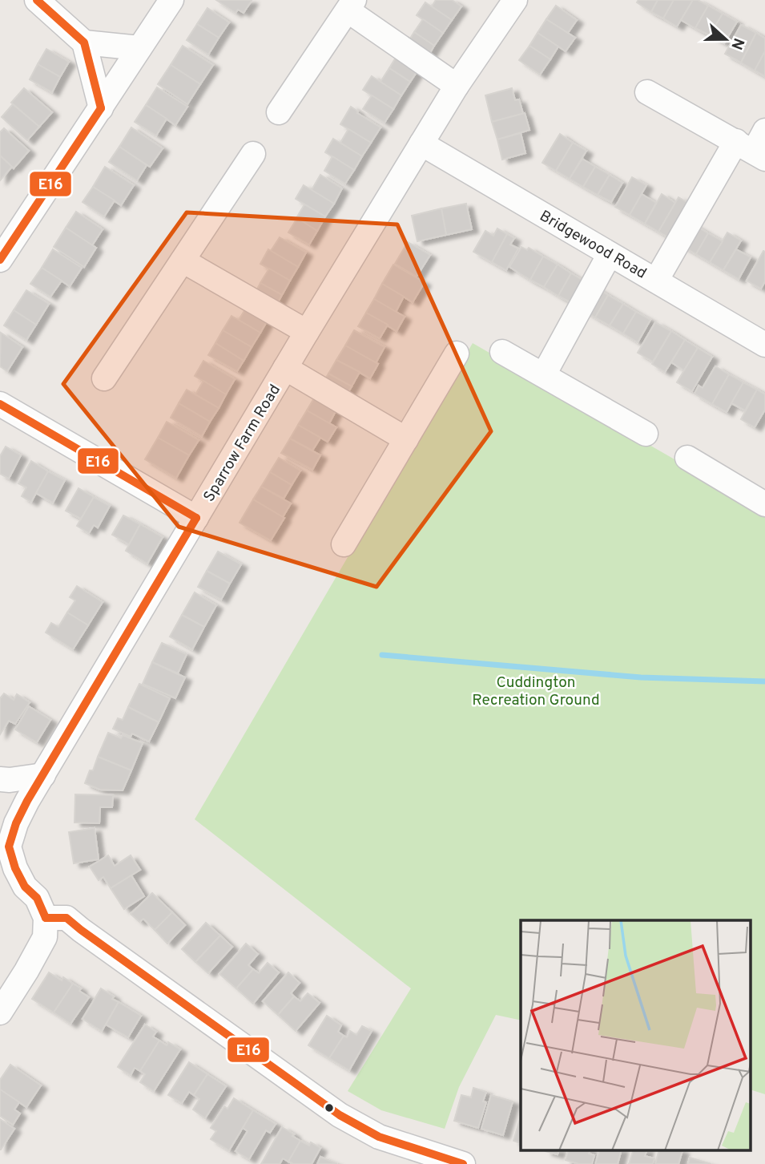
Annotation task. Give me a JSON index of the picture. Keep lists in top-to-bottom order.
{
  "streets": {
    "street": ["Bridgewood Road", "Sparrow Farm Road"]
  },
  "crossings": [
    ["Bridgewood Road", "Sparrow Farm Road"]
  ],
  "parks": ["Cuddington Recreation Ground"],
  "lines": ["transit line E16"],
  "north": "right"
}
